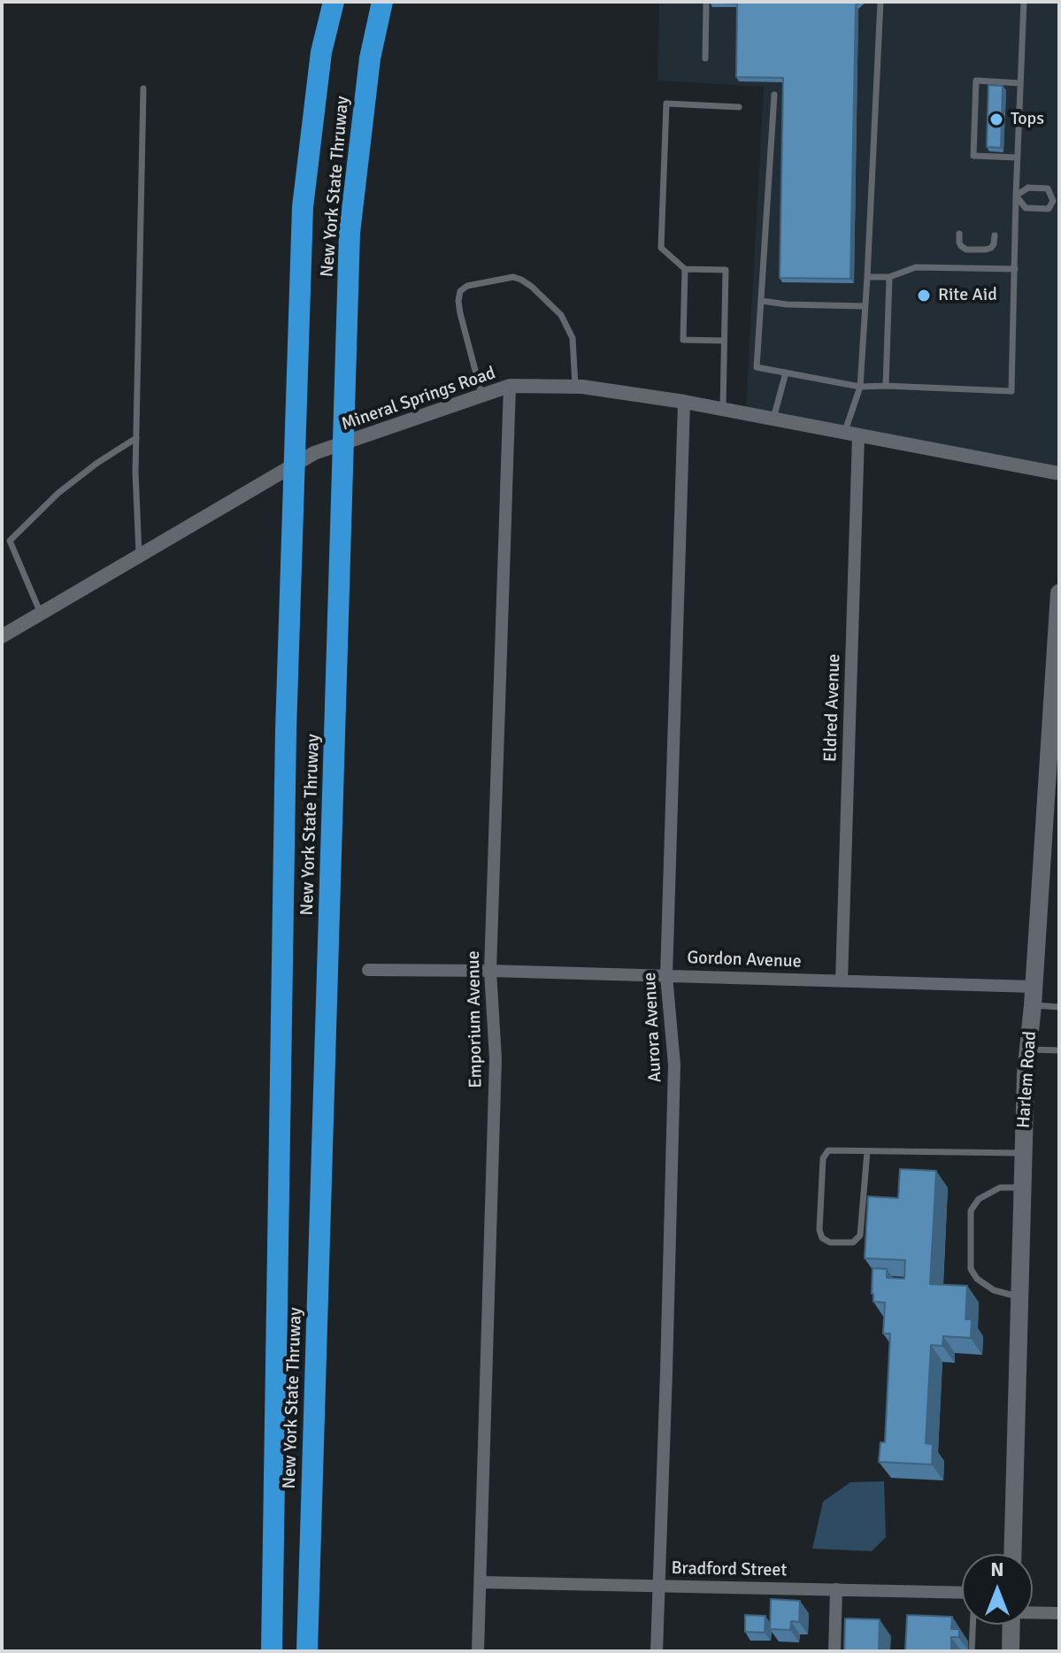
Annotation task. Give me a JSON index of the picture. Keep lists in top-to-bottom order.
{
  "streets": {
    "highway": ["New York State Thruway"],
    "main road": ["Harlem Road"],
    "street": [
      "Mineral Springs Road",
      "Eldred Avenue",
      "Gordon Avenue",
      "Emporium Avenue",
      "Aurora Avenue",
      "Bradford Street"
    ]
  },
  "crossings": [
    ["Mineral Springs Road", "Eldred Avenue"],
    ["Mineral Springs Road", "Emporium Avenue"],
    ["Mineral Springs Road", "Aurora Avenue"],
    ["Eldred Avenue", "Gordon Avenue"],
    ["Gordon Avenue", "Emporium Avenue"],
    ["Gordon Avenue", "Aurora Avenue"],
    ["Gordon Avenue", "Harlem Road"],
    ["Emporium Avenue", "Bradford Street"],
    ["Aurora Avenue", "Bradford Street"]
  ],
  "places": ["Tops", "Rite Aid"],
  "north": "top"
}
